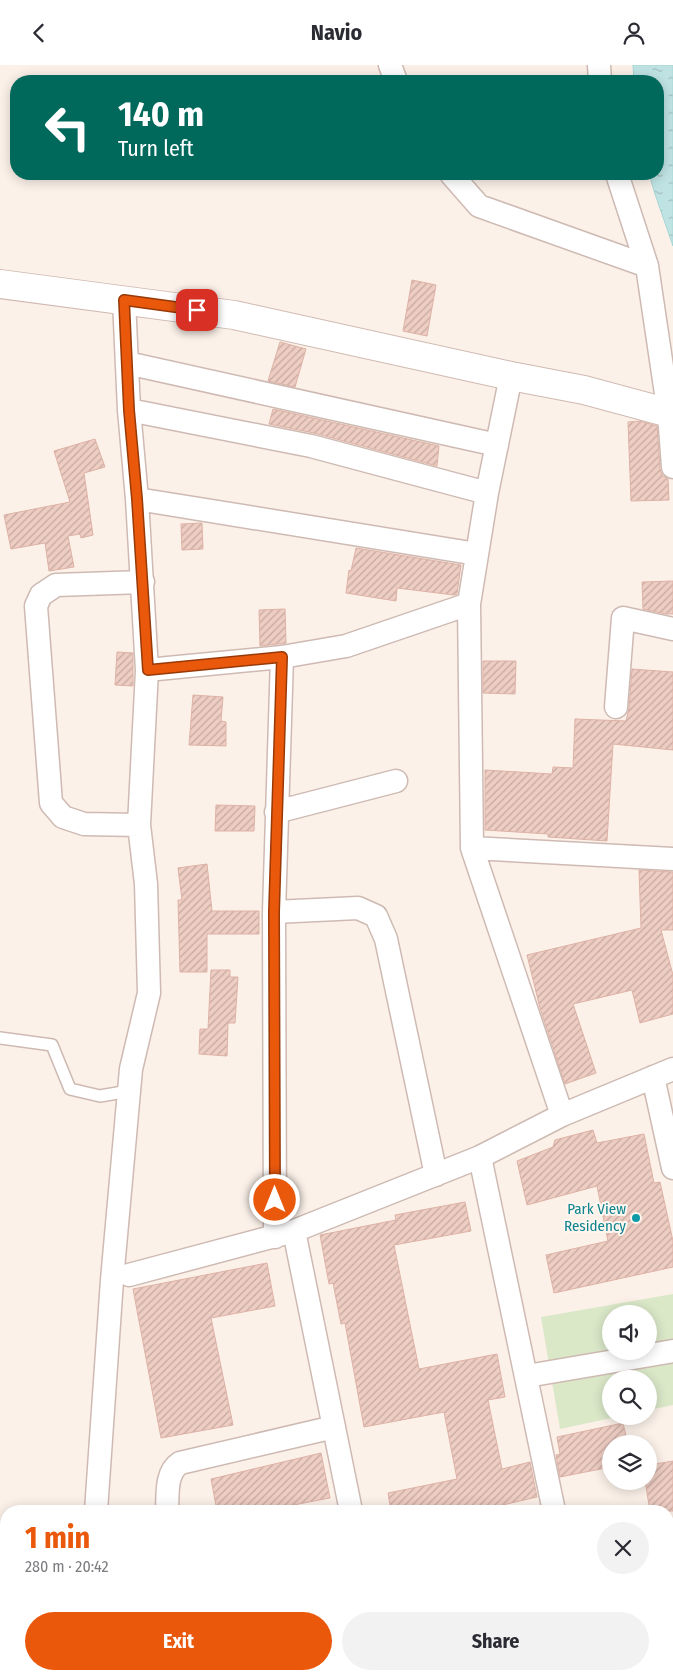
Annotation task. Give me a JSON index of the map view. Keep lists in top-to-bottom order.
{
  "places": ["Park View Residency"],
  "page": {
    "header": "Navio",
    "turn": ["140 m", "Turn left"],
    "heading": ["1 min", "280 m · 20:42"],
    "buttons": ["Exit", "Share"]
  }
}
